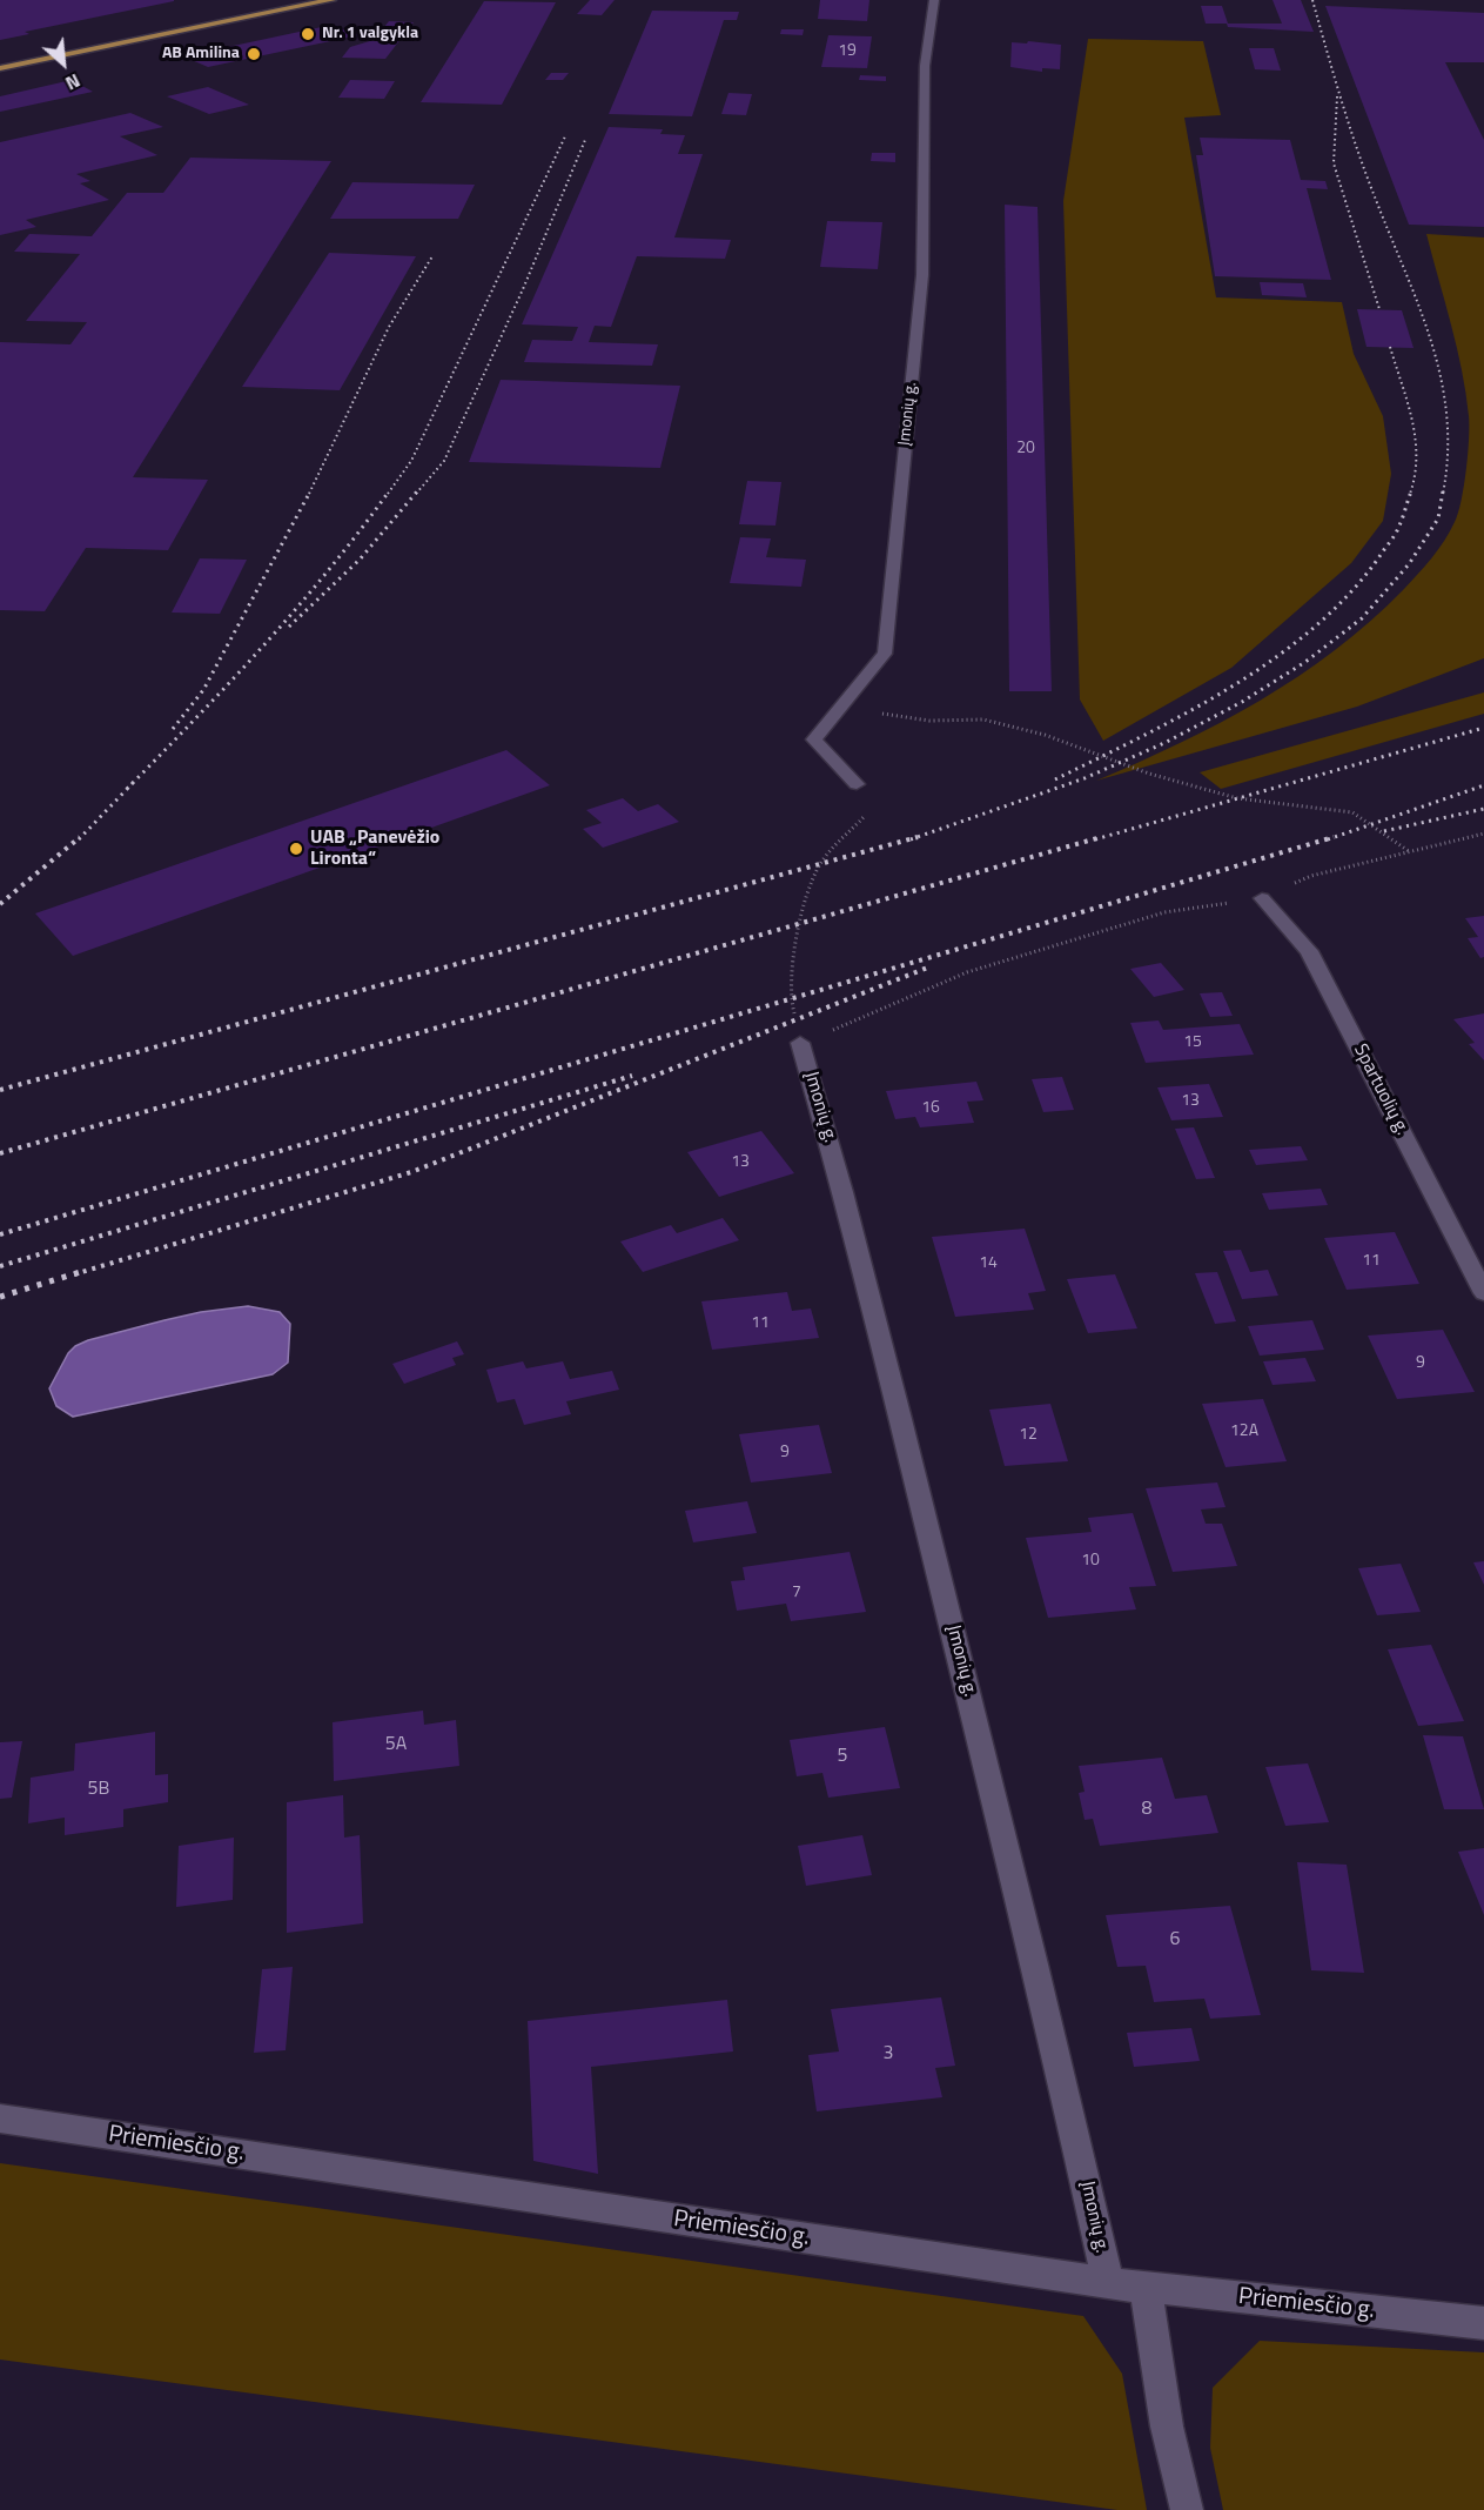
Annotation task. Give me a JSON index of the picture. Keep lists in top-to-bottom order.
{
  "streets": {
    "street": ["Įmonių g.", "Spartuolių g.", "Priemiesčio g."]
  },
  "crossings": [
    ["Įmonių g.", "Priemiesčio g."]
  ],
  "places": ["Nr. 1 valgykla", "AB Amilina", "UAB „Panevėžio Lironta“"],
  "house_numbers": [
    "19",
    "20",
    "15",
    "13",
    "16",
    "13",
    "11",
    "14",
    "11",
    "9",
    "12A",
    "12",
    "9",
    "10",
    "7",
    "5A",
    "5",
    "5B",
    "8",
    "6",
    "3"
  ],
  "north": "bottom right"
}
